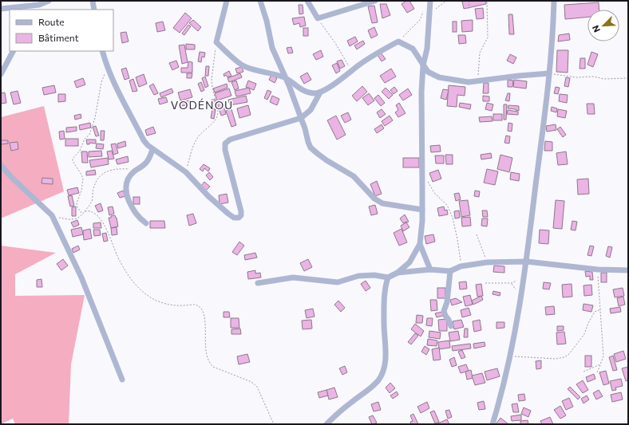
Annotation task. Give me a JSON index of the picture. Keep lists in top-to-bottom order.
{
  "districts": ["VODÉNOU"],
  "legend": ["Route", "Bâtiment"],
  "north": "bottom left"
}
